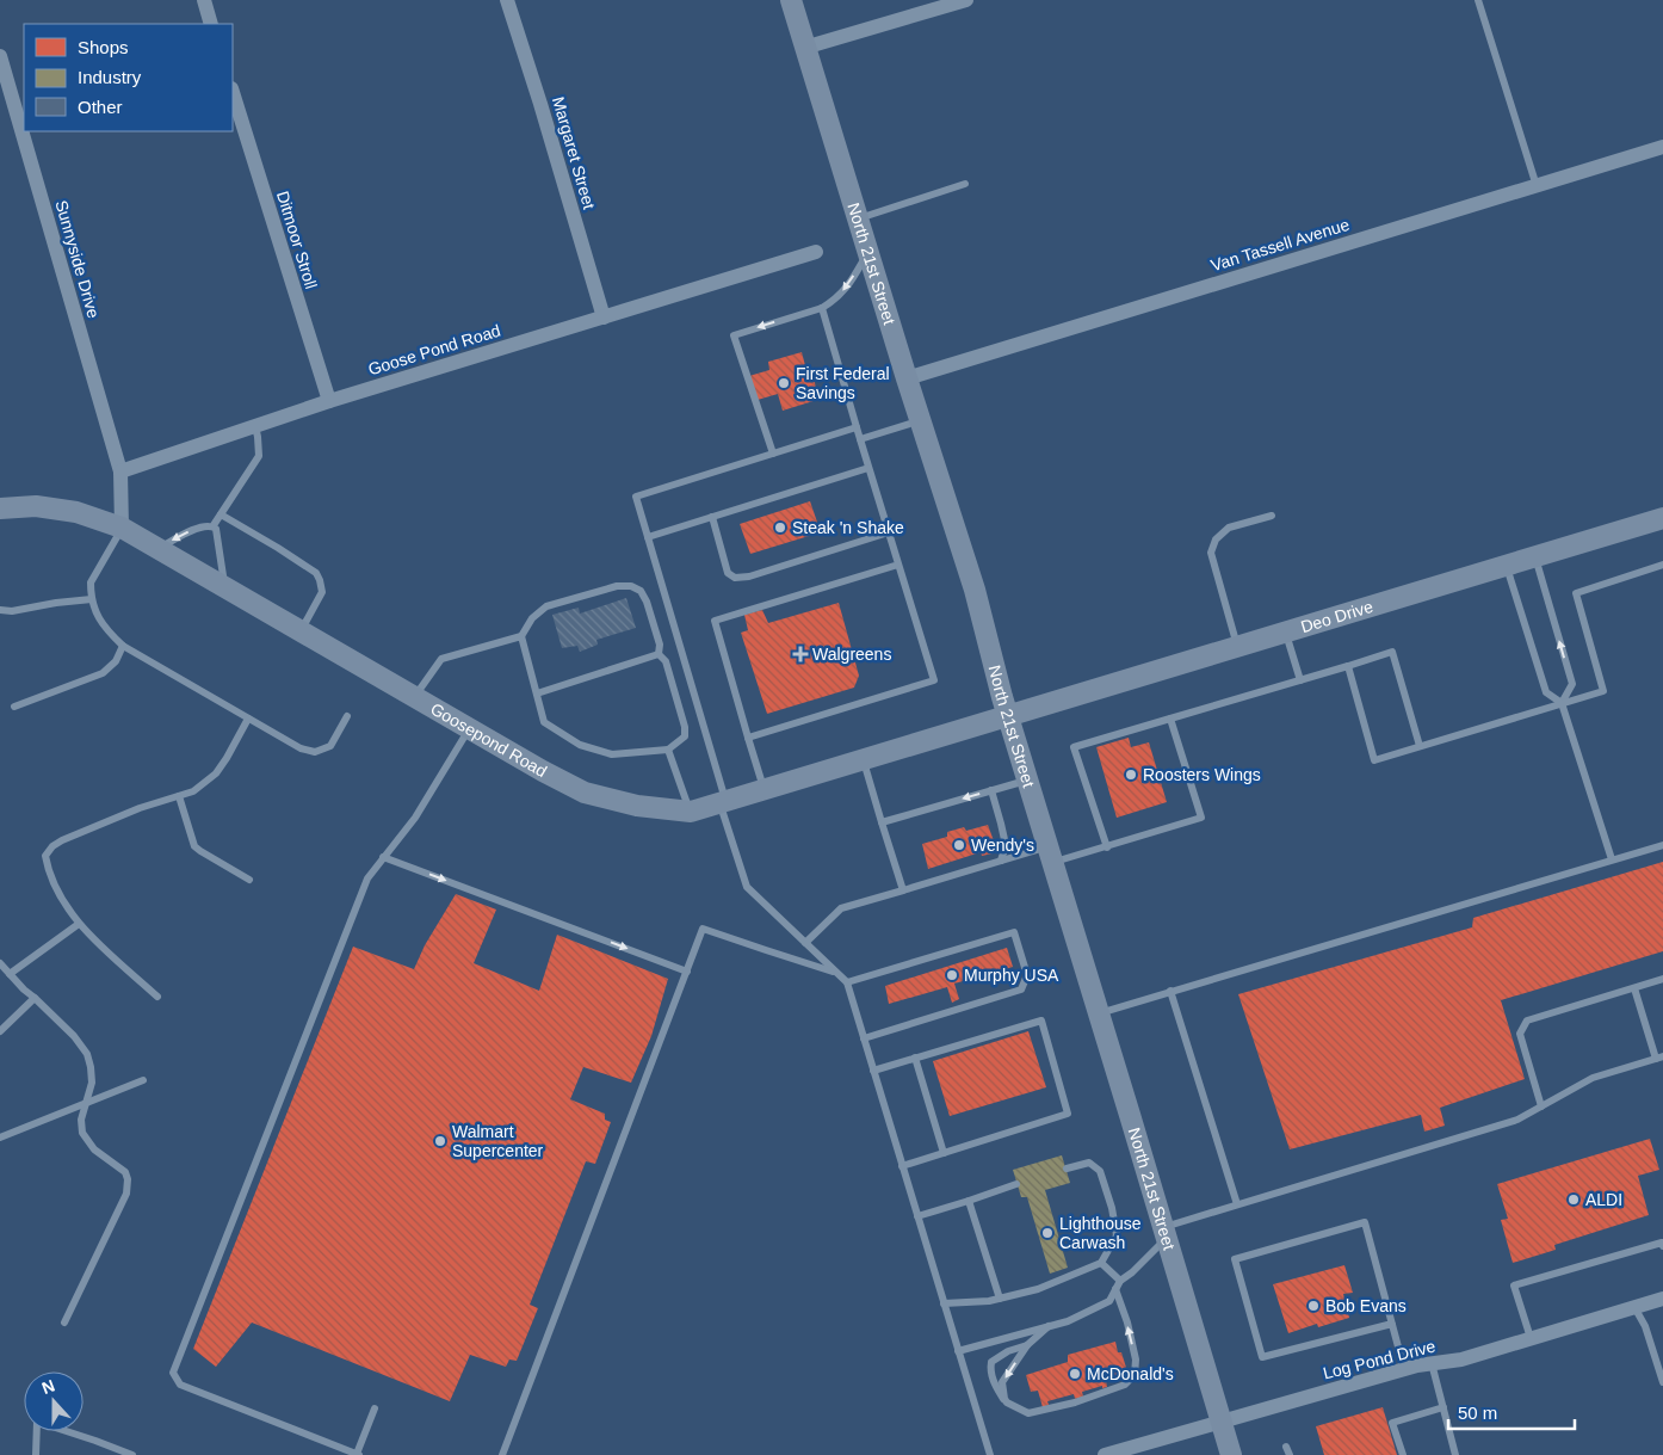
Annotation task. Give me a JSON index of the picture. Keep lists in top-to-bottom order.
{
  "streets": {
    "street": [
      "Margaret Street",
      "Ditmoor Stroll",
      "Van Tassell Avenue",
      "Sunnyside Drive",
      "North 21st Street",
      "Goose Pond Road",
      "Deo Drive",
      "Goosepond Road",
      "Log Pond Drive"
    ]
  },
  "crossings": [
    ["Margaret Street", "Goose Pond Road"],
    ["Ditmoor Stroll", "Goose Pond Road"],
    ["Van Tassell Avenue", "North 21st Street"],
    ["Sunnyside Drive", "Goose Pond Road"],
    ["North 21st Street", "Deo Drive"],
    ["North 21st Street", "Goosepond Road"],
    ["North 21st Street", "Log Pond Drive"],
    ["Deo Drive", "Goosepond Road"]
  ],
  "places": {
    "other": [
      "First Federal Savings",
      "Steak 'n Shake",
      "Roosters Wings",
      "Wendy's",
      "Murphy USA",
      "Walmart Supercenter",
      "ALDI",
      "Lighthouse Carwash",
      "Bob Evans",
      "McDonald's"
    ],
    "health": ["Walgreens"]
  },
  "legend": ["Shops", "Industry", "Other"],
  "scale_bar": "50 m",
  "north": "top"
}
